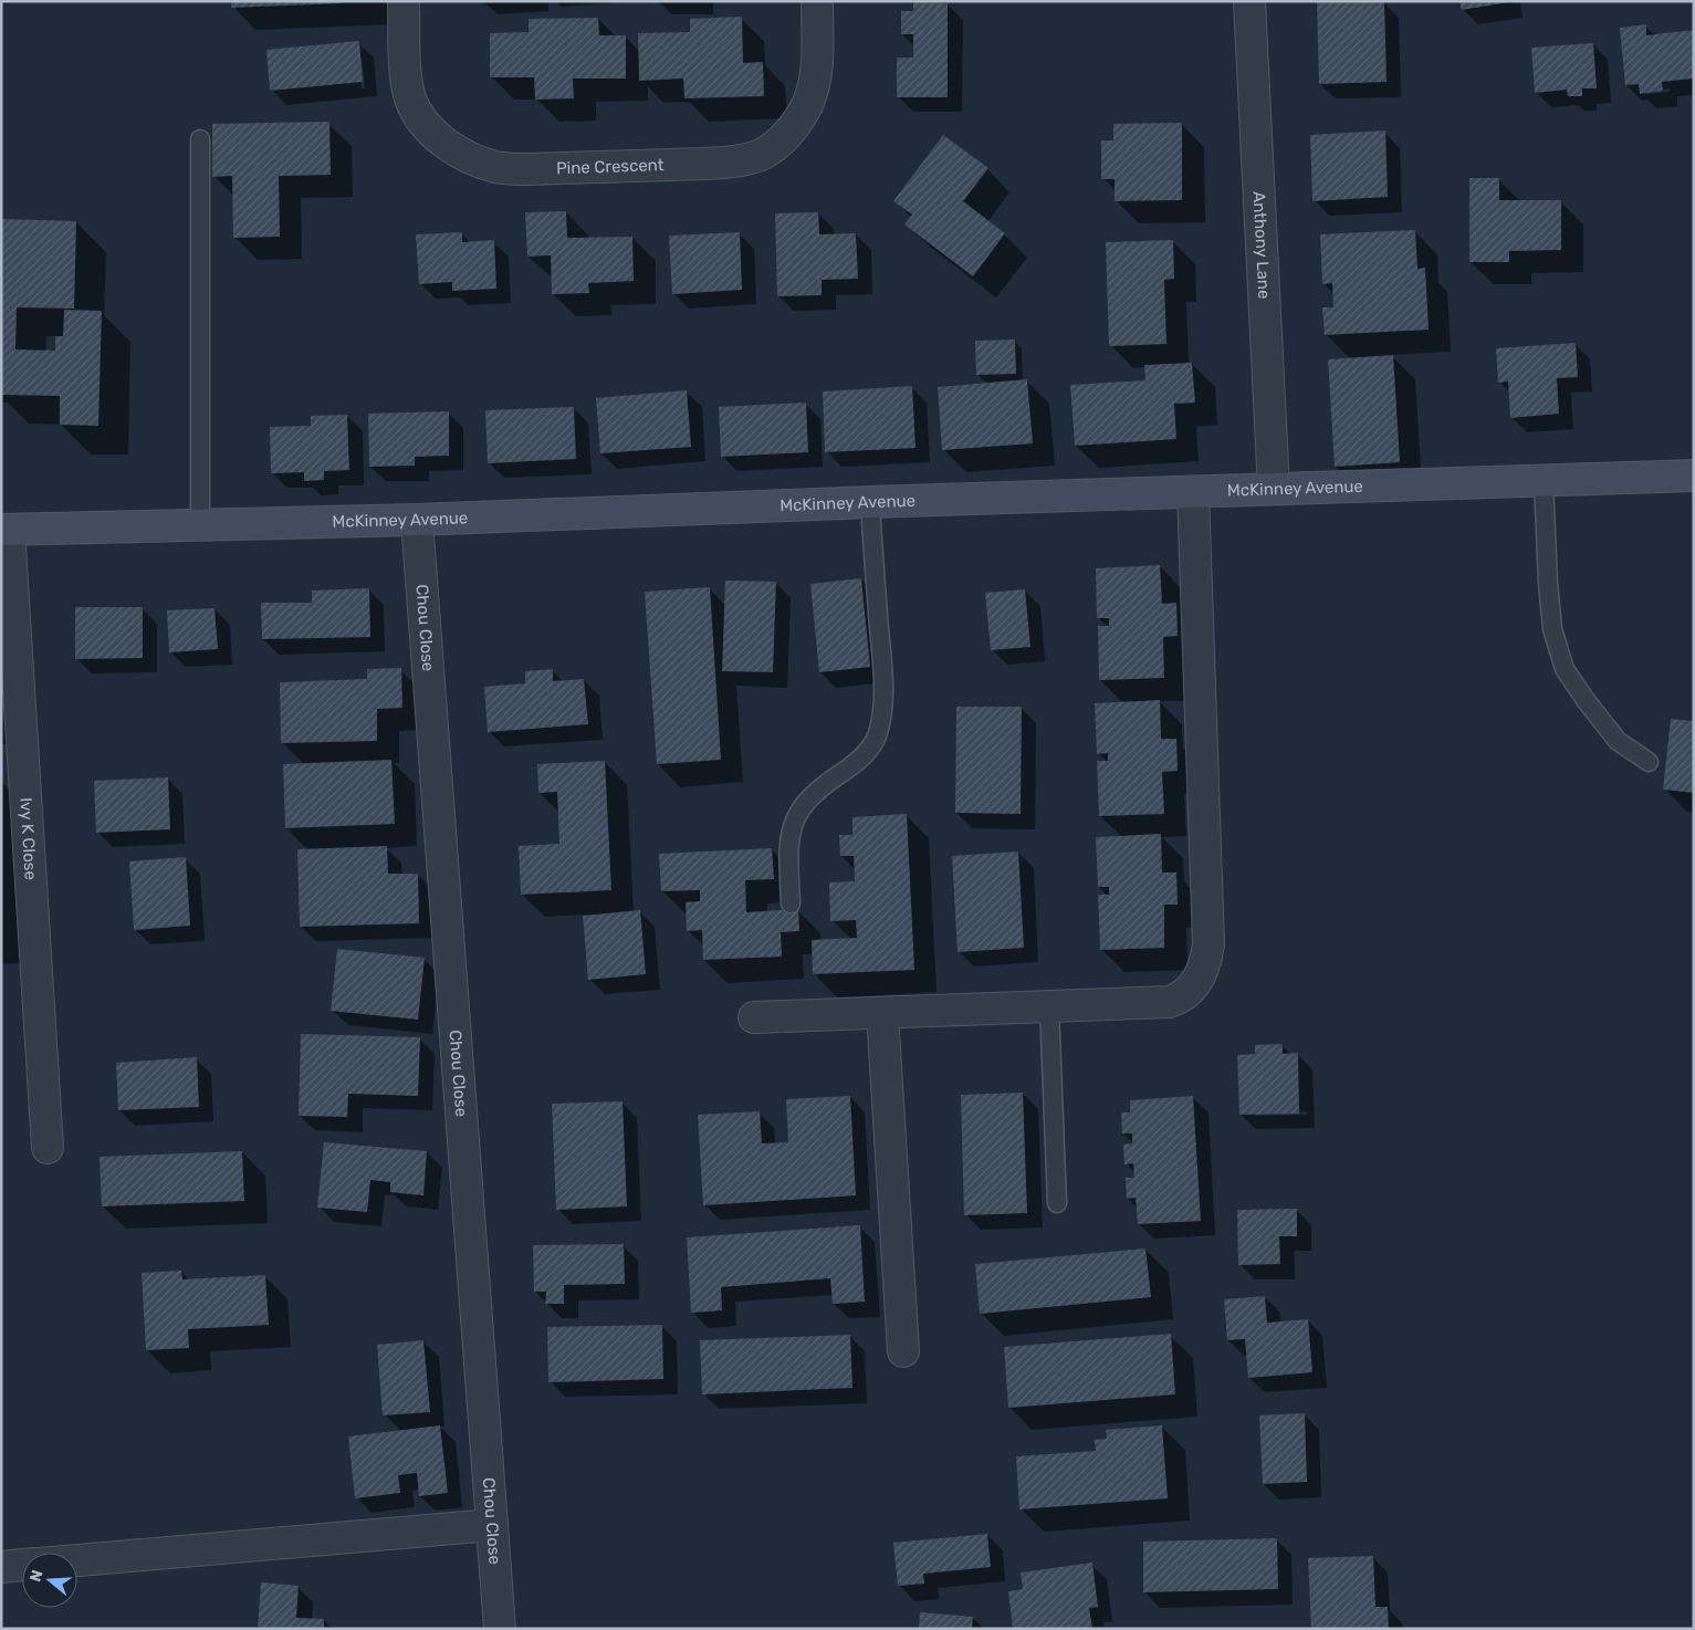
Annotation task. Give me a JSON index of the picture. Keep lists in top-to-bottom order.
{
  "streets": {
    "street": [
      "Pine Crescent",
      "Anthony Lane",
      "McKinney Avenue",
      "Chou Close",
      "Ivy K Close"
    ]
  },
  "crossings": [
    ["Anthony Lane", "McKinney Avenue"],
    ["McKinney Avenue", "Chou Close"],
    ["McKinney Avenue", "Ivy K Close"]
  ],
  "north": "left"
}
